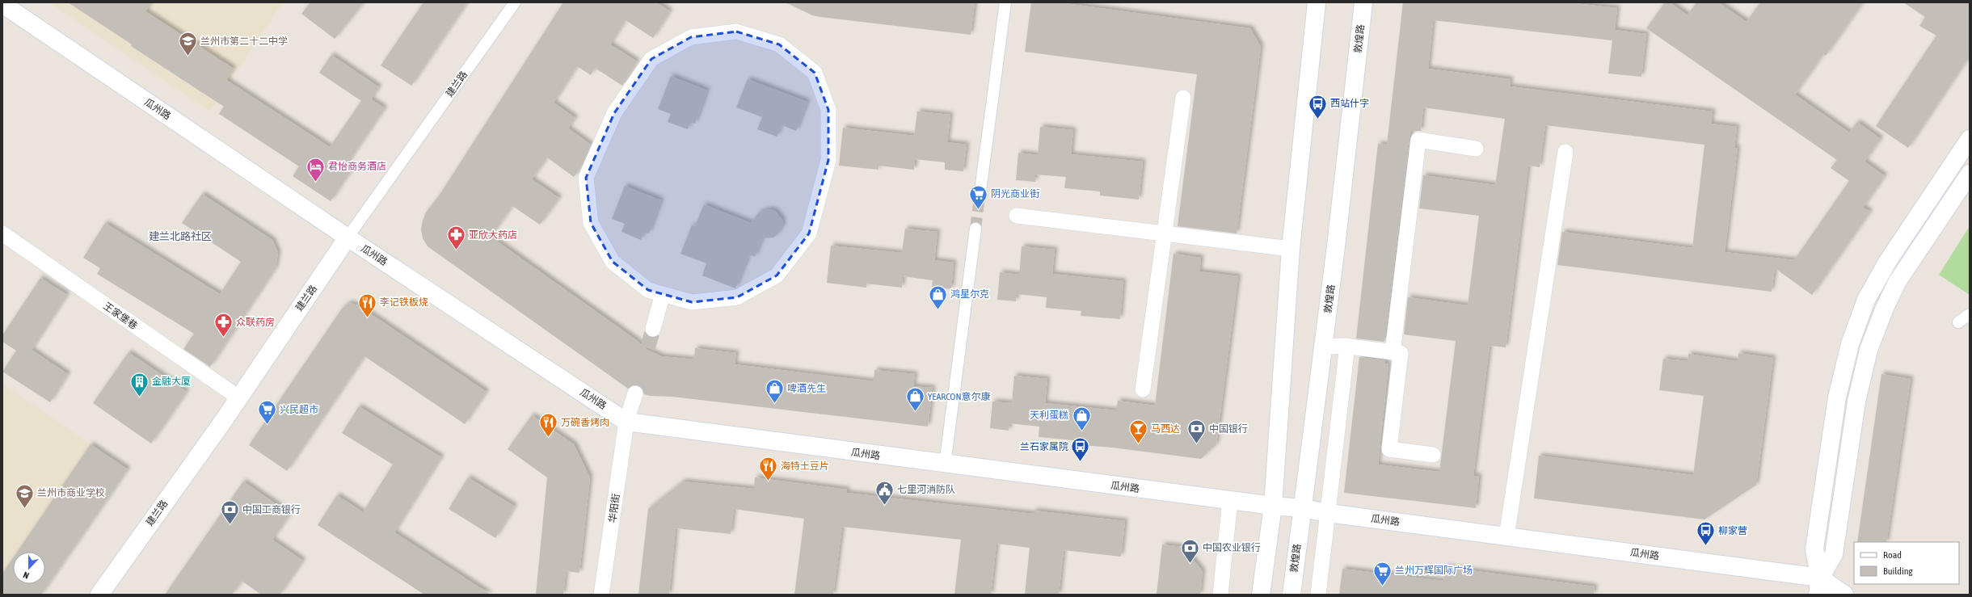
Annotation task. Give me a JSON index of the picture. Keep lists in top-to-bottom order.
{
  "streets": {
    "street": [
      "敦煌路",
      "建兰路",
      "瓜州路",
      "王家堡巷",
      "华阳街"
    ]
  },
  "crossings": [
    ["敦煌路", "瓜州路"],
    ["建兰路", "瓜州路"],
    ["建兰路", "王家堡巷"],
    ["瓜州路", "华阳街"]
  ],
  "districts": ["建兰北路社区"],
  "places": {
    "school or university": ["兰州市第二十二中学", "兰州市商业学校"],
    "bus stop": ["西站什字", "兰石家属院", "柳家营"],
    "hotel": ["君怡商务酒店"],
    "supermarket": ["阴光商业街", "兴民超市", "兰州万辉国际广场"],
    "pharmacy": ["亚欣大药店", "众联药房"],
    "shop": [
      "鸿星尔克",
      "啤酒先生",
      "YEARCON意尔康",
      "天利蛋糕"
    ],
    "restaurant": ["李记铁板烧", "万碗香烤肉", "海特土豆片"],
    "building": ["金融大厦"],
    "bar": ["马西达"],
    "bank": ["中国银行", "中国工商银行", "中国农业银行"],
    "public building": ["七里河消防队"]
  },
  "legend": ["Road", "Building"],
  "north": "bottom"
}
